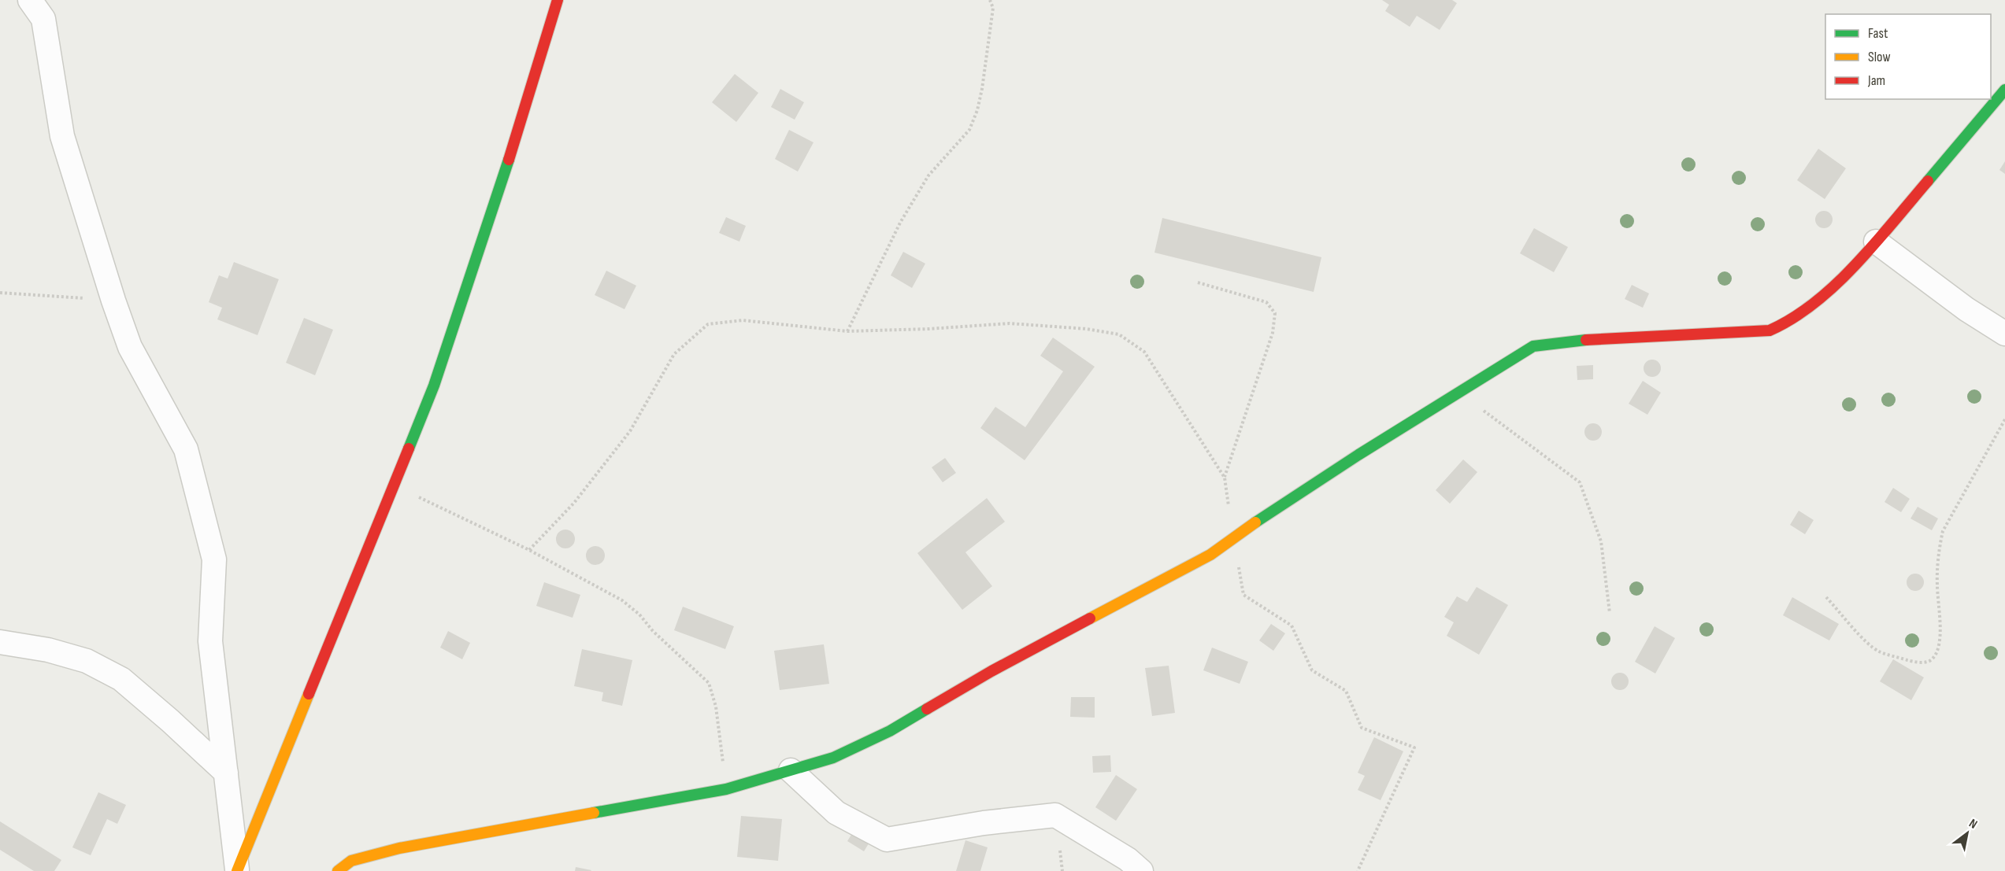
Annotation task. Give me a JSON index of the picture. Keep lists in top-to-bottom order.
{
  "legend": ["Fast", "Slow", "Jam"],
  "north": "top right"
}
